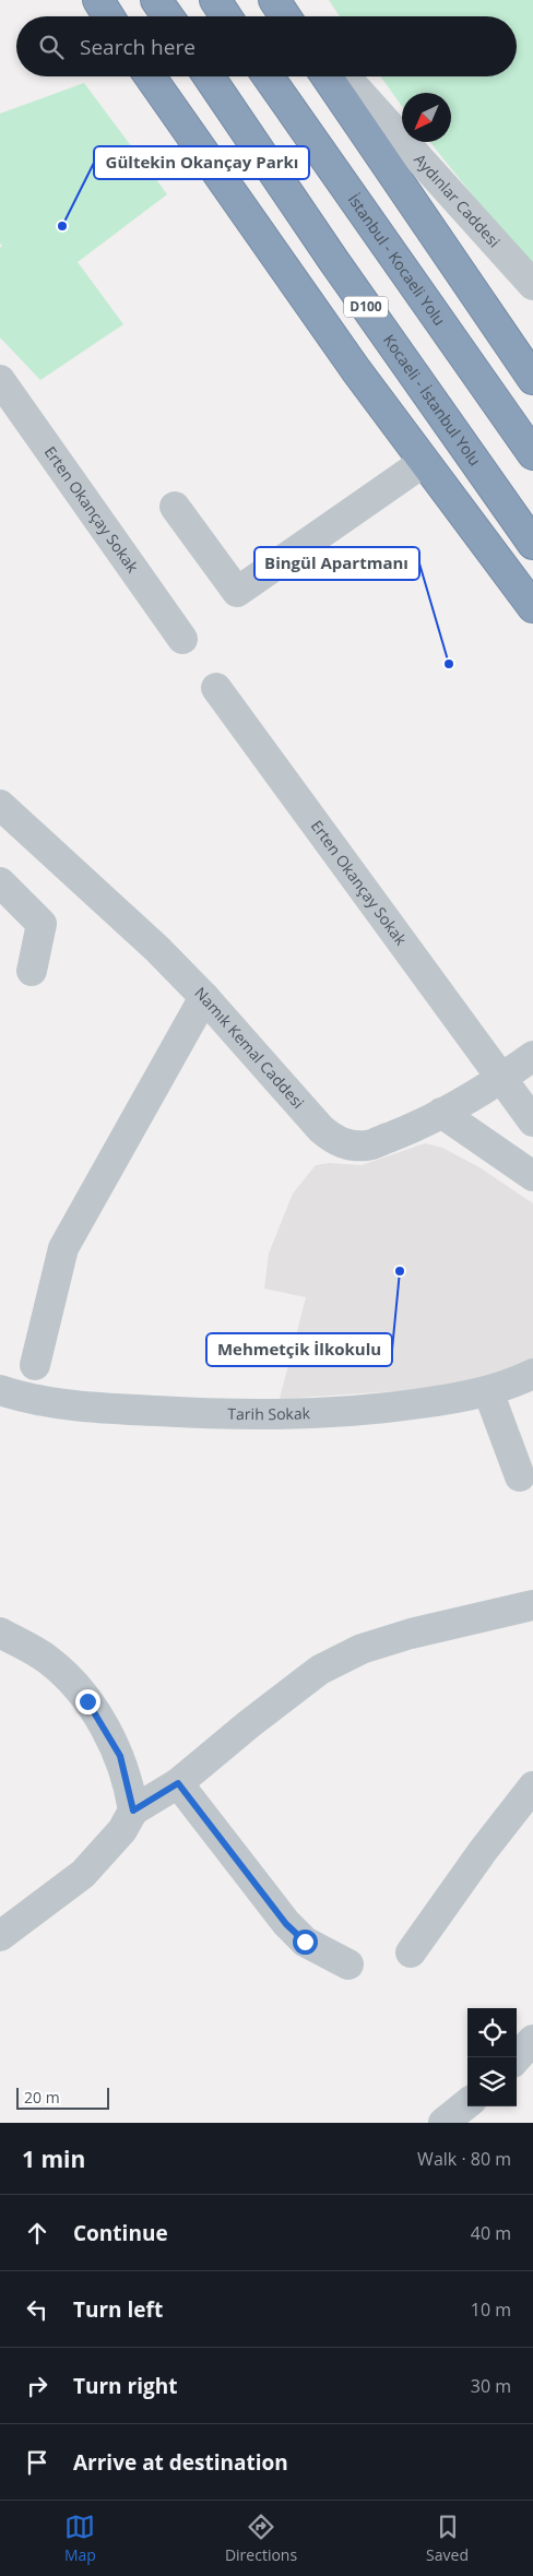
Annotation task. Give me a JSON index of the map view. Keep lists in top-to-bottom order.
{
  "streets": {
    "highway": ["İstanbul - Kocaeli Yolu", "D100", "Kocaeli - İstanbul Yolu"],
    "street": [
      "Aydınlar Caddesi",
      "Erten Okançay Sokak",
      "Namık Kemal Caddesi",
      "Tarih Sokak"
    ]
  },
  "crossings": [
    ["Erten Okançay Sokak", "Namık Kemal Caddesi"]
  ],
  "places": ["Gültekin Okançay Parkı", "Bingül Apartmanı", "Mehmetçik İlkokulu"],
  "scale_bar": "20 m",
  "north": "bottom left",
  "page": {
    "search": "Search here",
    "scale": "20 m",
    "heading": ["1 min", "Walk · 80 m"],
    "list": [
      ["Continue", "40 m"],
      ["Turn left", "10 m"],
      ["Turn right", "30 m"],
      "Arrive at destination"
    ],
    "nav": ["Map", "Directions", "Saved"]
  }
}
